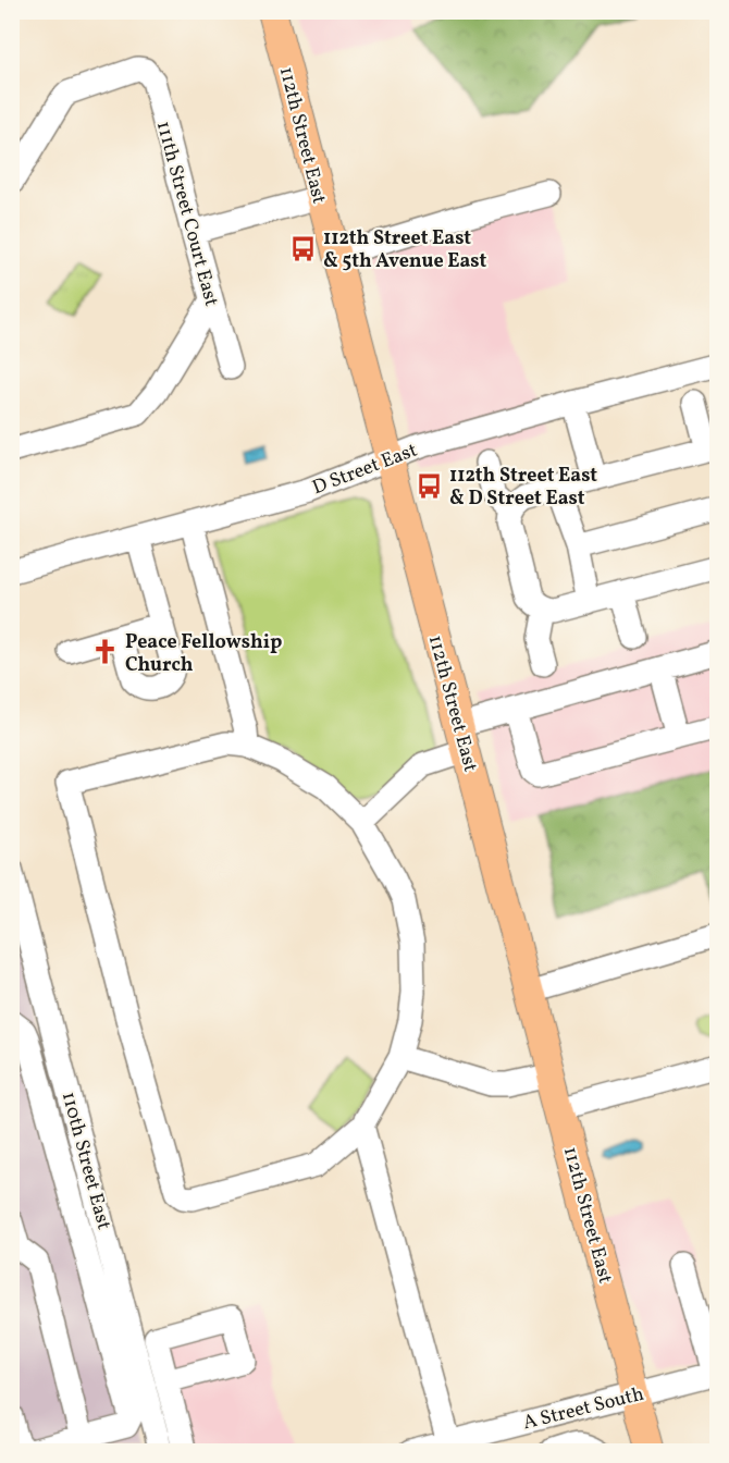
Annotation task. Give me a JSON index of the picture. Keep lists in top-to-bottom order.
{
  "streets": {
    "main road": ["112th Street East"],
    "street": [
      "111th Street Court East",
      "D Street East",
      "110th Street East",
      "A Street South"
    ]
  },
  "crossings": [
    ["112th Street East", "D Street East"],
    ["112th Street East", "A Street South"]
  ],
  "places": {
    "bus stop": ["112th Street East & 5th Avenue East", "112th Street East & D Street East"],
    "church": ["Peace Fellowship Church"]
  }
}
